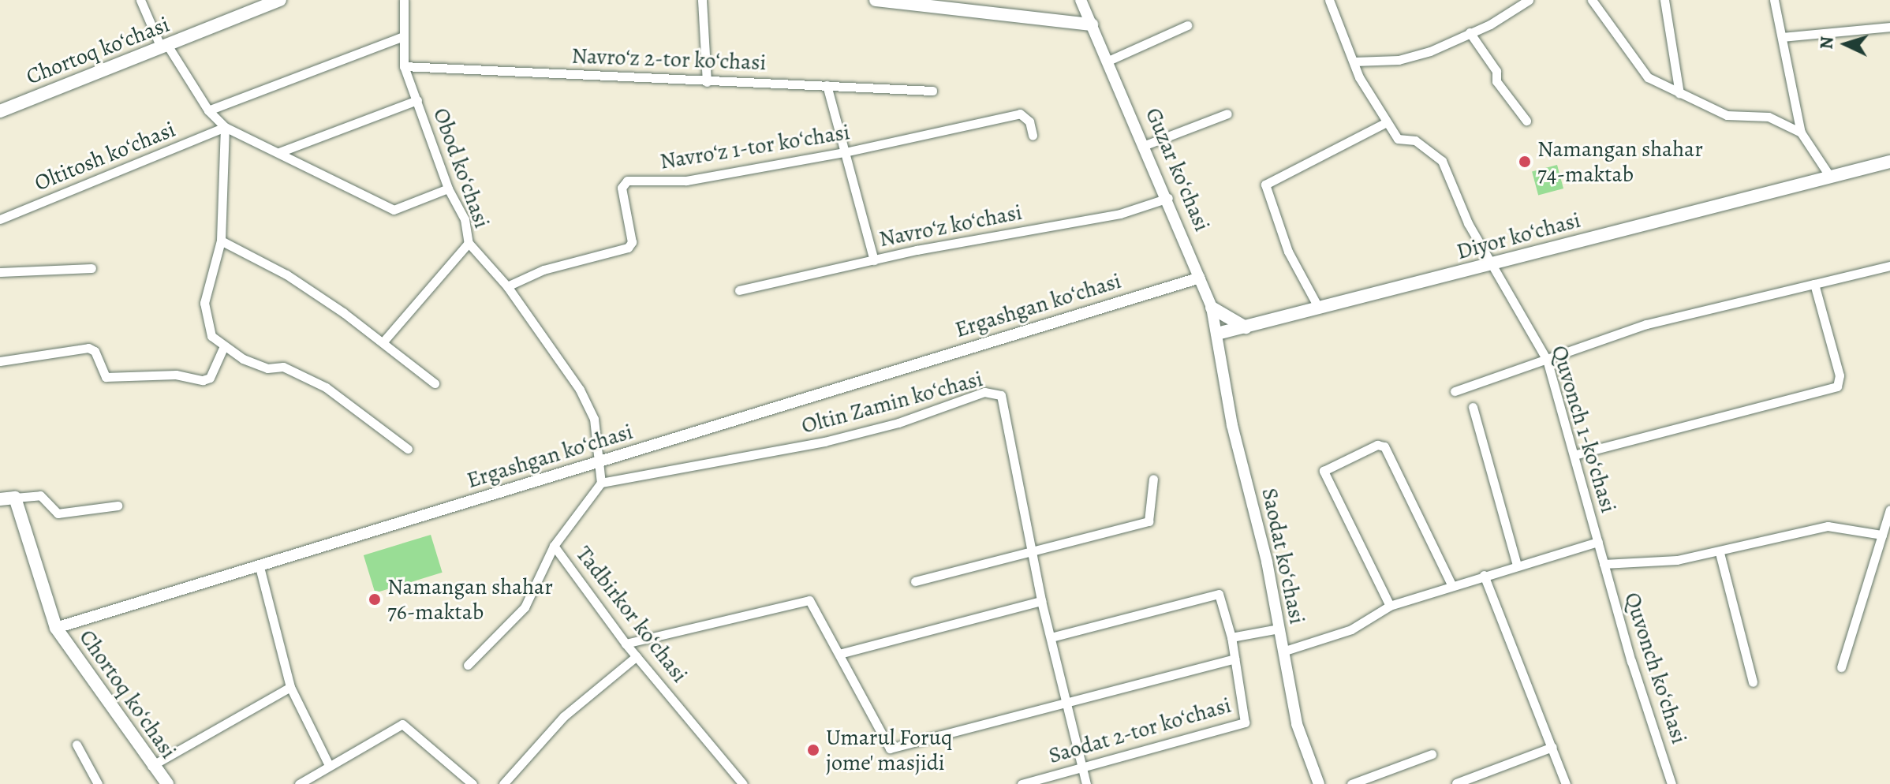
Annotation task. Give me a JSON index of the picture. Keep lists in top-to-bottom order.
{
  "streets": {
    "main road": ["Chortoq koʻchasi", "Diyor koʻchasi"],
    "street": [
      "Navroʻz 2-tor koʻchasi",
      "Navroʻz 1-tor koʻchasi",
      "Oltitosh koʻchasi",
      "Obod koʻchasi",
      "Guzar koʻchasi",
      "Navroʻz koʻchasi",
      "Ergashgan koʻchasi",
      "Oltin Zamin koʻchasi",
      "Quvonch 1-koʻchasi",
      "Saodat koʻchasi",
      "Tadbirkor koʻchasi",
      "Quvonch koʻchasi",
      "Saodat 2-tor koʻchasi"
    ]
  },
  "crossings": [
    ["Chortoq koʻchasi", "Ergashgan koʻchasi"],
    ["Navroʻz 2-tor koʻchasi", "Obod koʻchasi"],
    ["Navroʻz 1-tor koʻchasi", "Obod koʻchasi"],
    ["Obod koʻchasi", "Ergashgan koʻchasi"],
    ["Guzar koʻchasi", "Navroʻz koʻchasi"],
    ["Guzar koʻchasi", "Diyor koʻchasi"],
    ["Guzar koʻchasi", "Ergashgan koʻchasi"],
    ["Guzar koʻchasi", "Saodat koʻchasi"],
    ["Diyor koʻchasi", "Quvonch 1-koʻchasi"],
    ["Diyor koʻchasi", "Saodat koʻchasi"],
    ["Oltin Zamin koʻchasi", "Tadbirkor koʻchasi"],
    ["Quvonch 1-koʻchasi", "Saodat koʻchasi"],
    ["Quvonch 1-koʻchasi", "Quvonch koʻchasi"]
  ],
  "places": ["Namangan shahar 74-maktab", "Namangan shahar 76-maktab", "Umarul Foruq jome' masjidi"],
  "north": "left"
}
